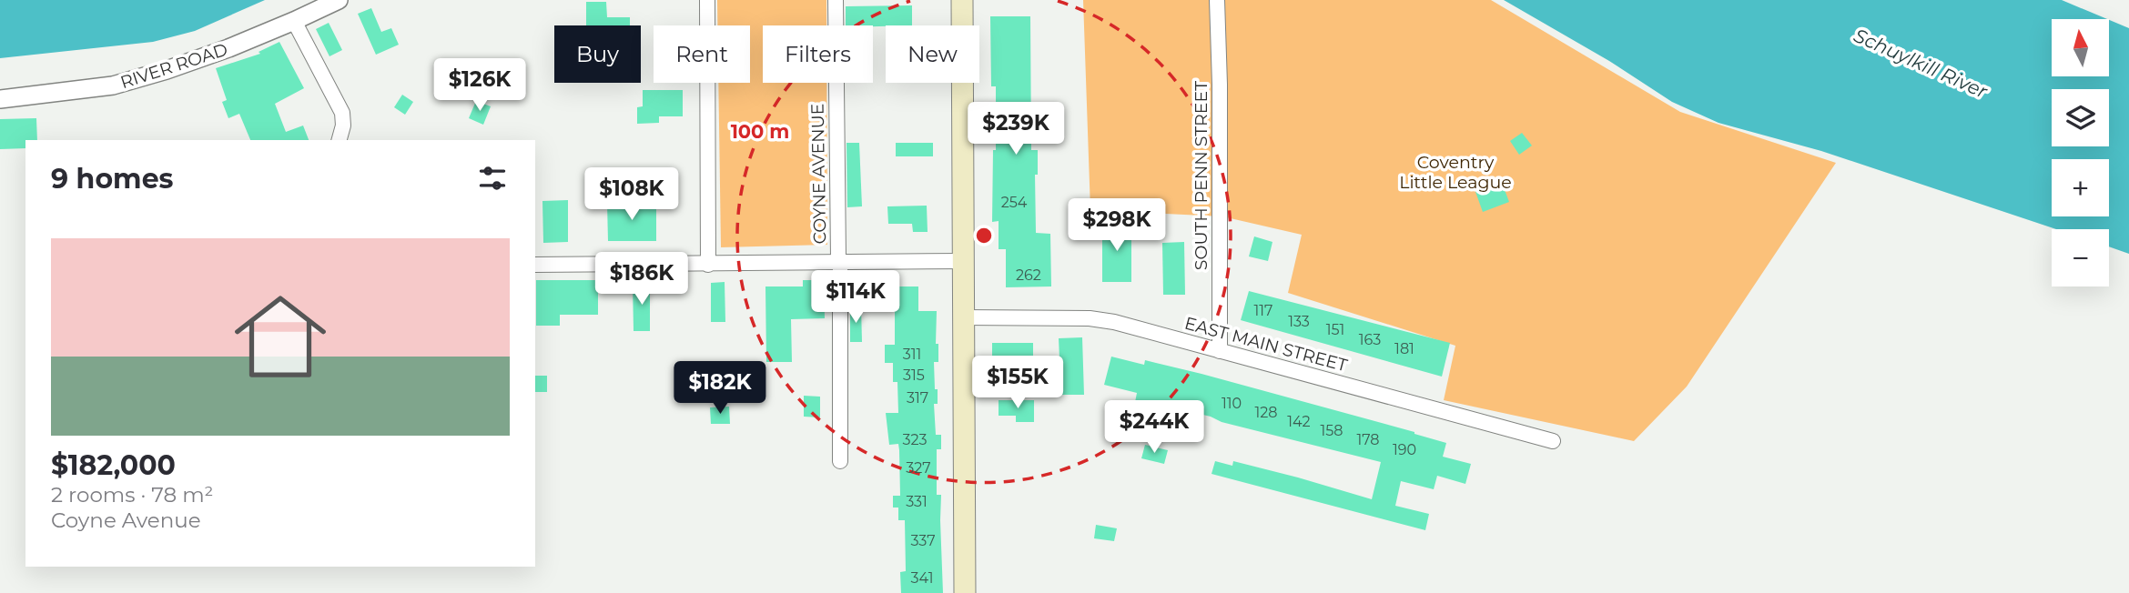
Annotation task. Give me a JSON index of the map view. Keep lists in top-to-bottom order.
{
  "streets": {
    "street": [
      "RIVER ROAD",
      "COYNE AVENUE",
      "SOUTH PENN STREET",
      "EAST MAIN STREET"
    ]
  },
  "crossings": [
    ["SOUTH PENN STREET", "EAST MAIN STREET"]
  ],
  "water": ["Schuylkill River"],
  "parks": ["Coventry Little League"],
  "house_numbers": [
    "254",
    "262",
    "117",
    "133",
    "151",
    "163",
    "181",
    "311",
    "315",
    "317",
    "110",
    "128",
    "142",
    "158",
    "323",
    "178",
    "190",
    "327",
    "331",
    "337",
    "341"
  ],
  "north": "top",
  "page": {
    "map_buttons": ["+", "−"],
    "chip": [
      "Buy",
      "Rent",
      "Filters",
      "New"
    ],
    "price": [
      "$126K",
      "$239K",
      "$108K",
      "$298K",
      "$186K",
      "$114K",
      "$155K",
      "$182K",
      "$244K"
    ],
    "heading": "9 homes",
    "list": [
      {
        "name": "$182,000",
        "note": "2 rooms · 78 m² · Coyne Avenue"
      }
    ]
  },
  "rings": ["100 m"]
}
